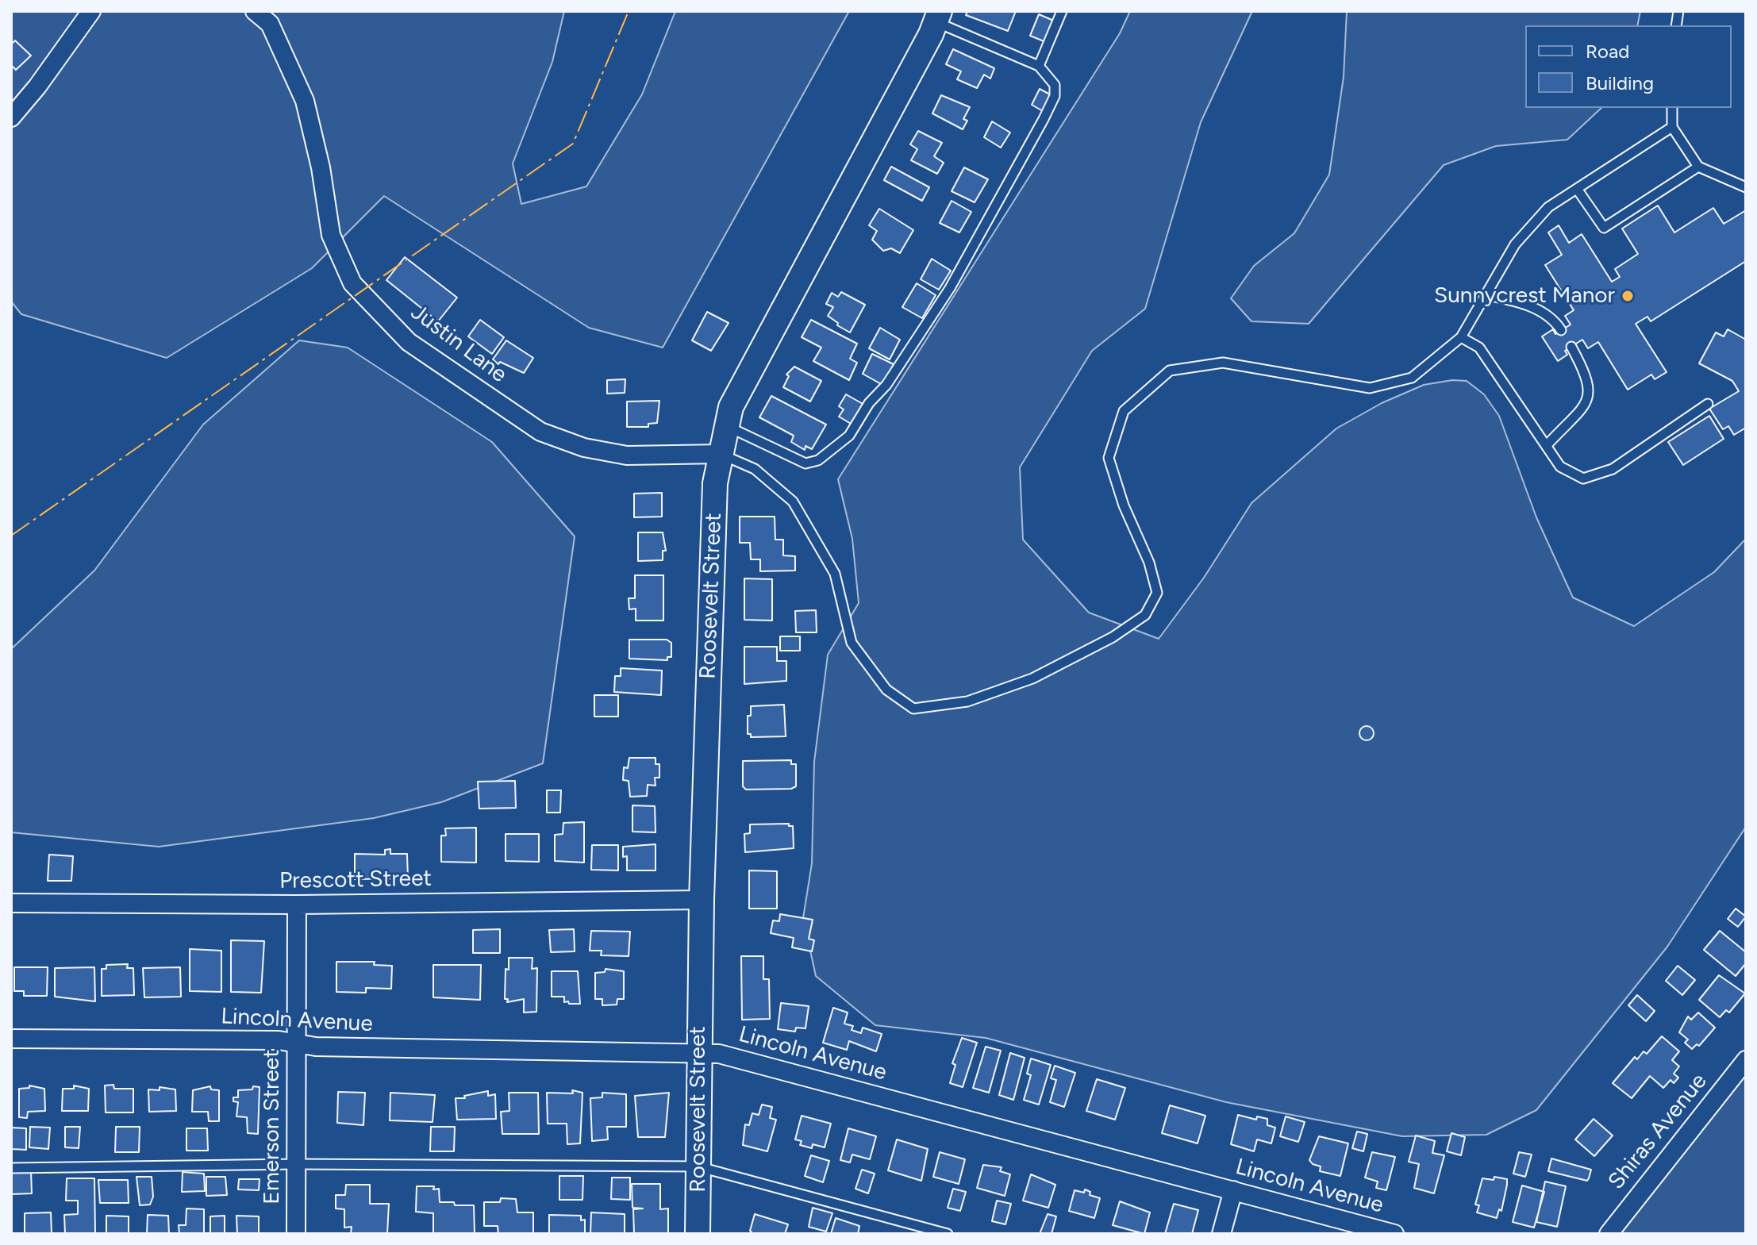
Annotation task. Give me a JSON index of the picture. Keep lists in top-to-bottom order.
{
  "streets": {
    "street": [
      "Justin Lane",
      "Roosevelt Street",
      "Prescott Street",
      "Lincoln Avenue",
      "Emerson Street",
      "Shiras Avenue"
    ]
  },
  "crossings": [
    ["Justin Lane", "Roosevelt Street"],
    ["Roosevelt Street", "Prescott Street"],
    ["Roosevelt Street", "Lincoln Avenue"],
    ["Prescott Street", "Emerson Street"],
    ["Lincoln Avenue", "Emerson Street"]
  ],
  "places": ["Sunnycrest Manor"],
  "legend": ["Road", "Building"]
}
